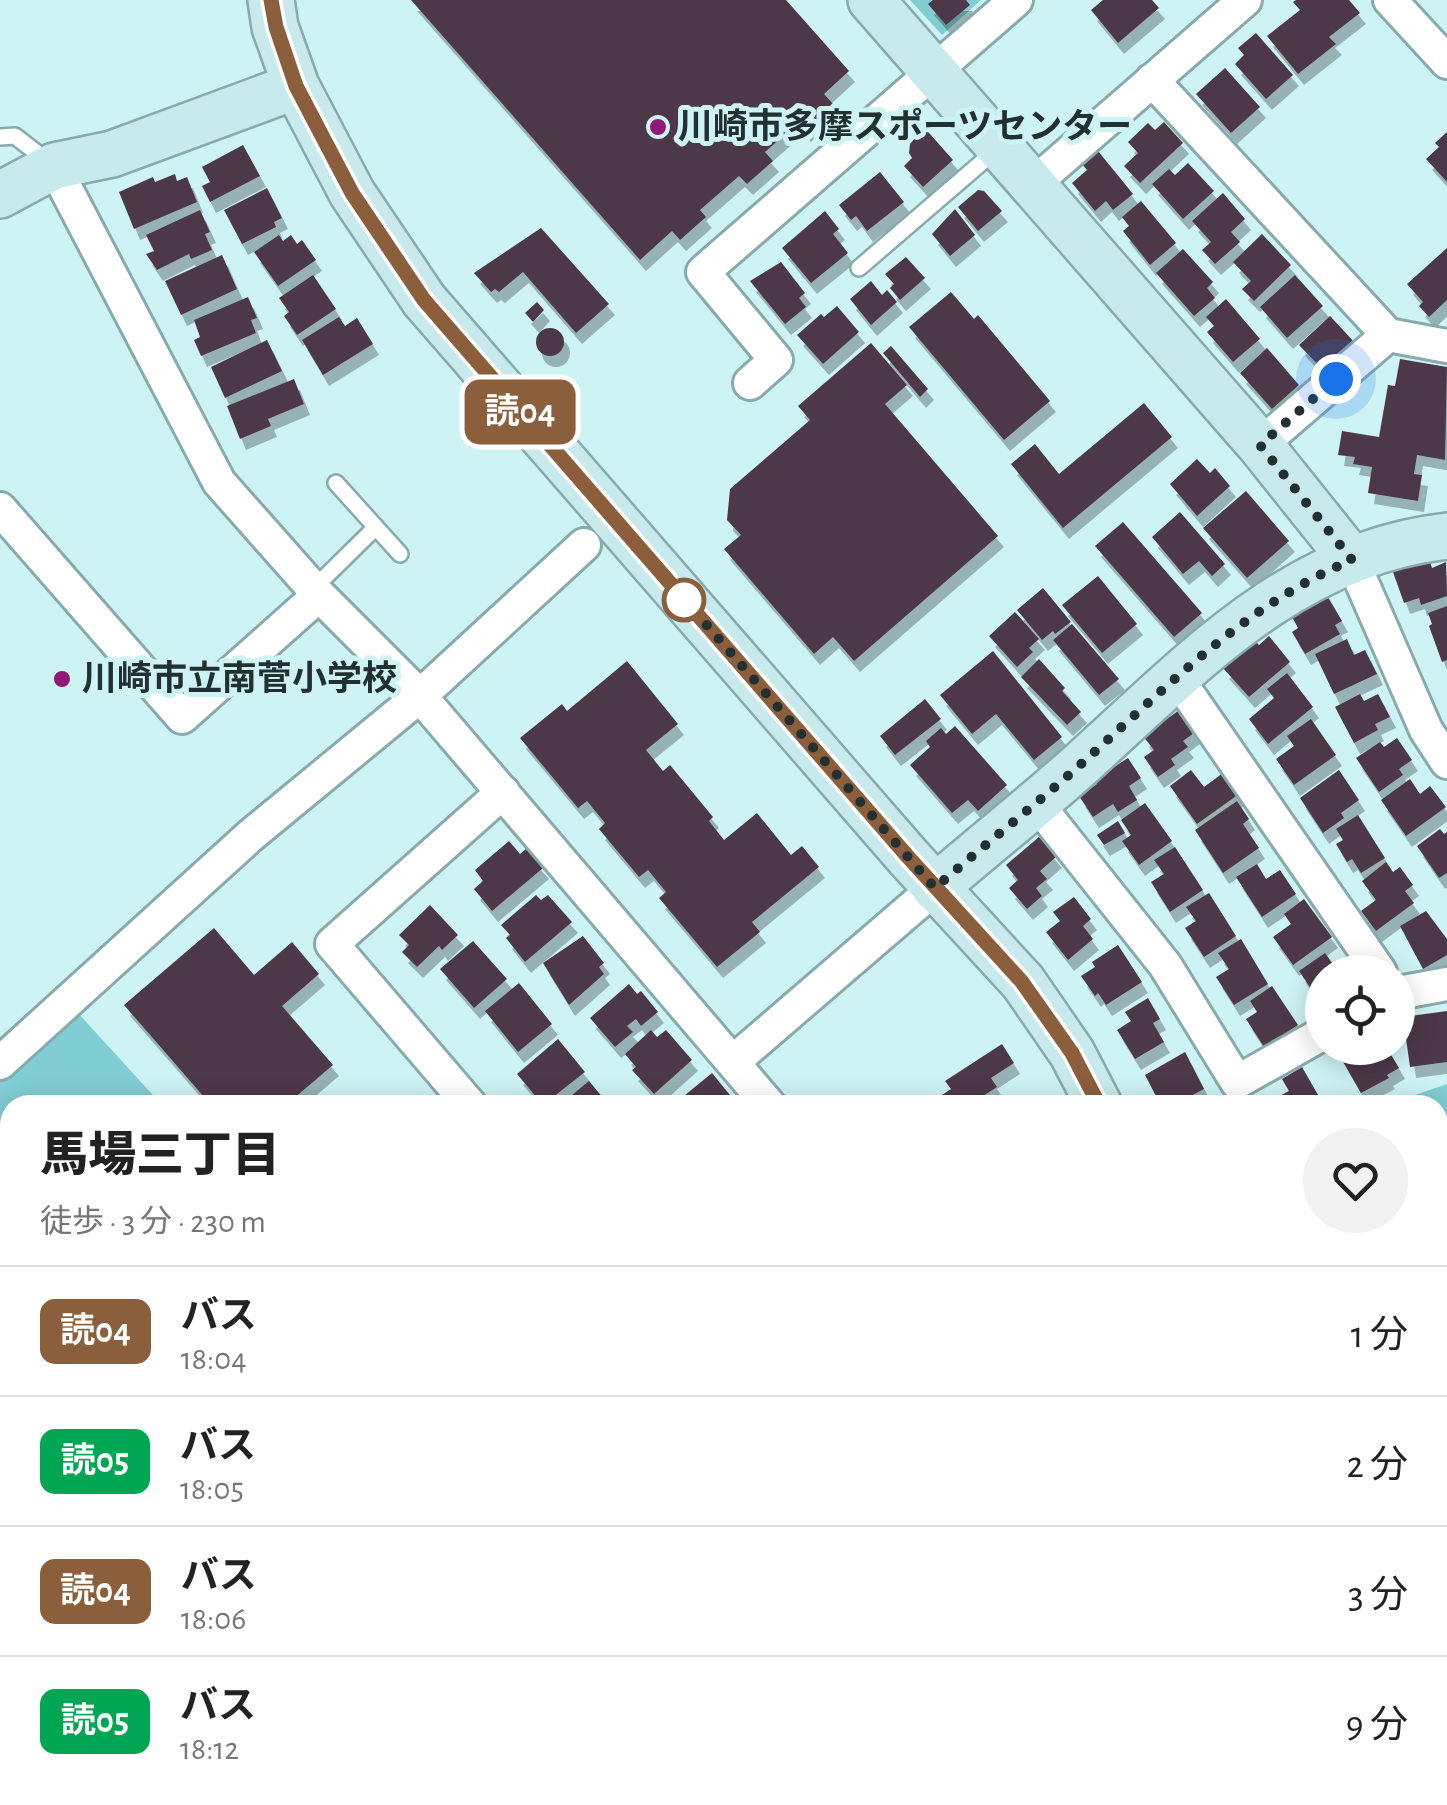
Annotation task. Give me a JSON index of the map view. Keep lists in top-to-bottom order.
{
  "places": ["川崎市多摩スポーツセンター", "川崎市立南菅小学校"],
  "lines": ["bus line 読04"],
  "page": {
    "on_map": "読04",
    "heading": ["馬場三丁目", "徒歩 · 3 分 · 230 m"],
    "list": [
      {
        "mark": "読04",
        "name": "バス",
        "note": "18:04",
        "value": "1 分"
      },
      {
        "mark": "読05",
        "name": "バス",
        "note": "18:05",
        "value": "2 分"
      },
      {
        "mark": "読04",
        "name": "バス",
        "note": "18:06",
        "value": "3 分"
      },
      {
        "mark": "読05",
        "name": "バス",
        "note": "18:12",
        "value": "9 分"
      }
    ]
  }
}
